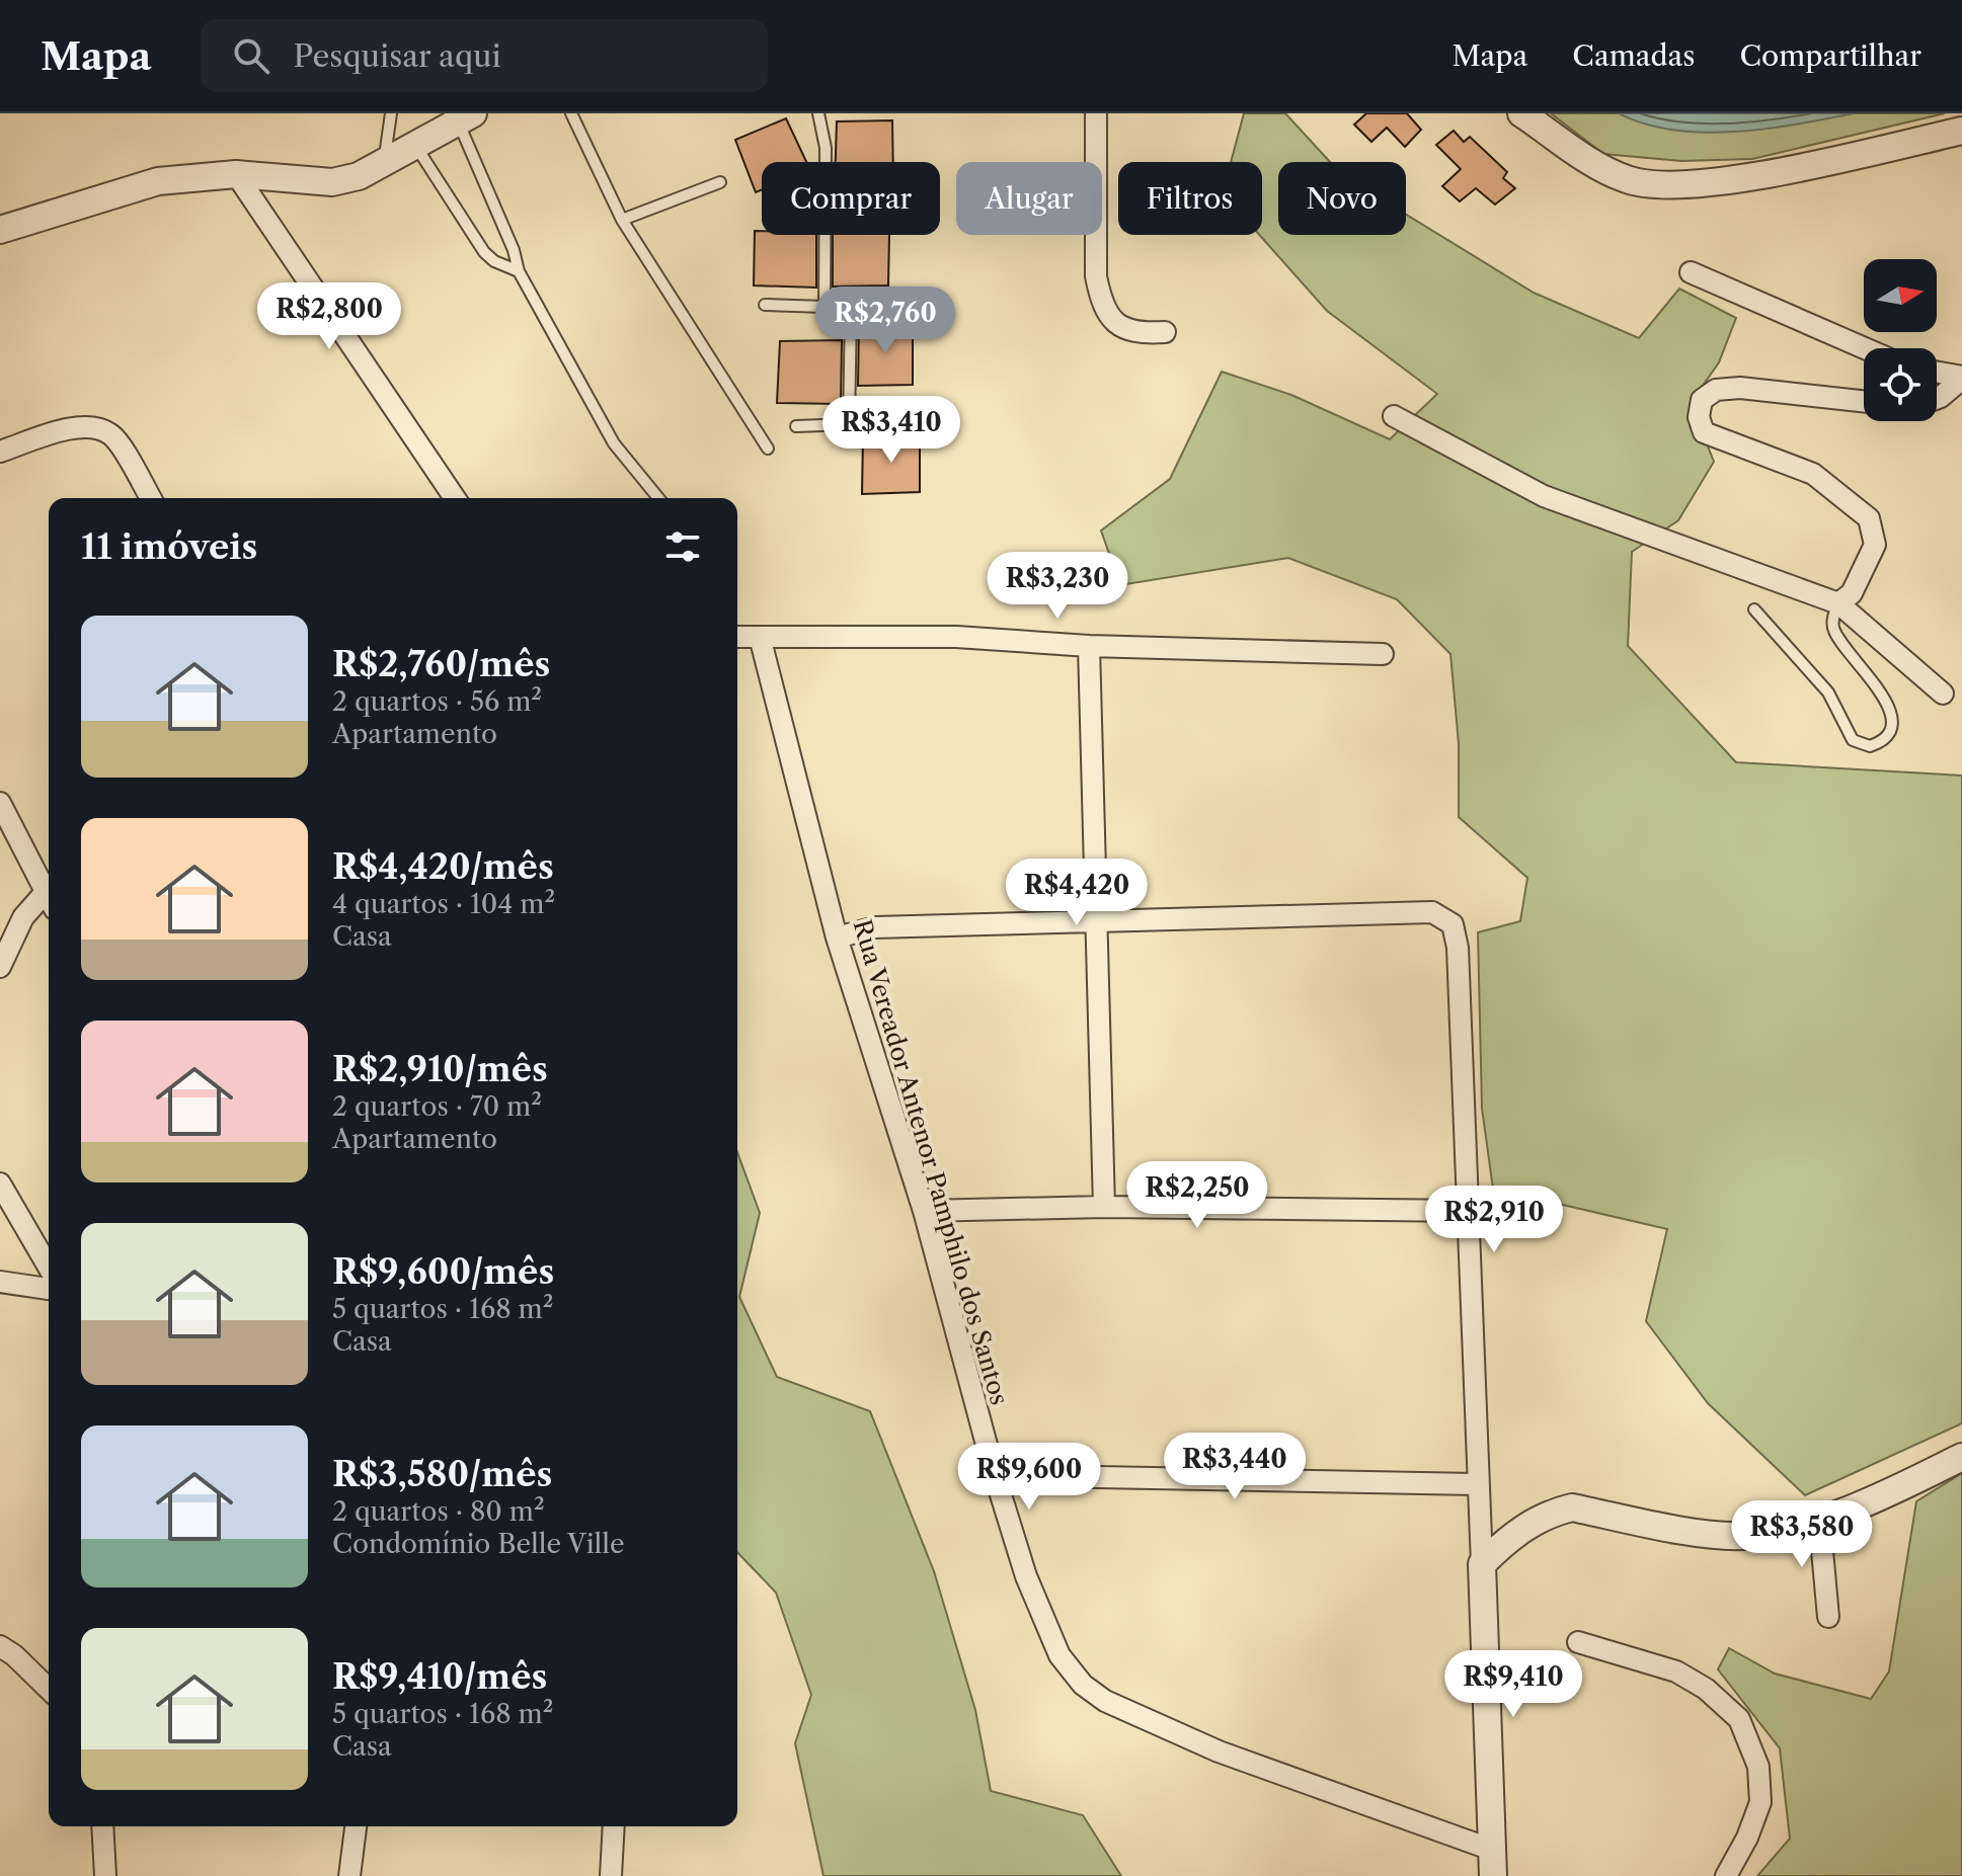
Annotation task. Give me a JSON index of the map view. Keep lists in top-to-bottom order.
{
  "streets": {
    "street": ["Rua Vereador Antenor Pamphilo dos Santos"]
  },
  "north": "right",
  "page": {
    "header": "Mapa",
    "search": "Pesquisar aqui",
    "nav": ["Mapa", "Camadas", "Compartilhar"],
    "chip": [
      "Comprar",
      "Alugar",
      "Filtros",
      "Novo"
    ],
    "price": [
      "R$2,800",
      "R$2,760",
      "R$3,410",
      "R$3,230",
      "R$4,420",
      "R$2,250",
      "R$2,910",
      "R$3,440",
      "R$9,600",
      "R$3,580",
      "R$9,410"
    ],
    "heading": "11 imóveis",
    "list": [
      {
        "name": "R$2,760/mês",
        "note": "2 quartos · 56 m² · Apartamento"
      },
      {
        "name": "R$4,420/mês",
        "note": "4 quartos · 104 m² · Casa"
      },
      {
        "name": "R$2,910/mês",
        "note": "2 quartos · 70 m² · Apartamento"
      },
      {
        "name": "R$9,600/mês",
        "note": "5 quartos · 168 m² · Casa"
      },
      {
        "name": "R$3,580/mês",
        "note": "2 quartos · 80 m² · Condomínio Belle Ville"
      },
      {
        "name": "R$9,410/mês",
        "note": "5 quartos · 168 m² · Casa"
      }
    ]
  }
}
